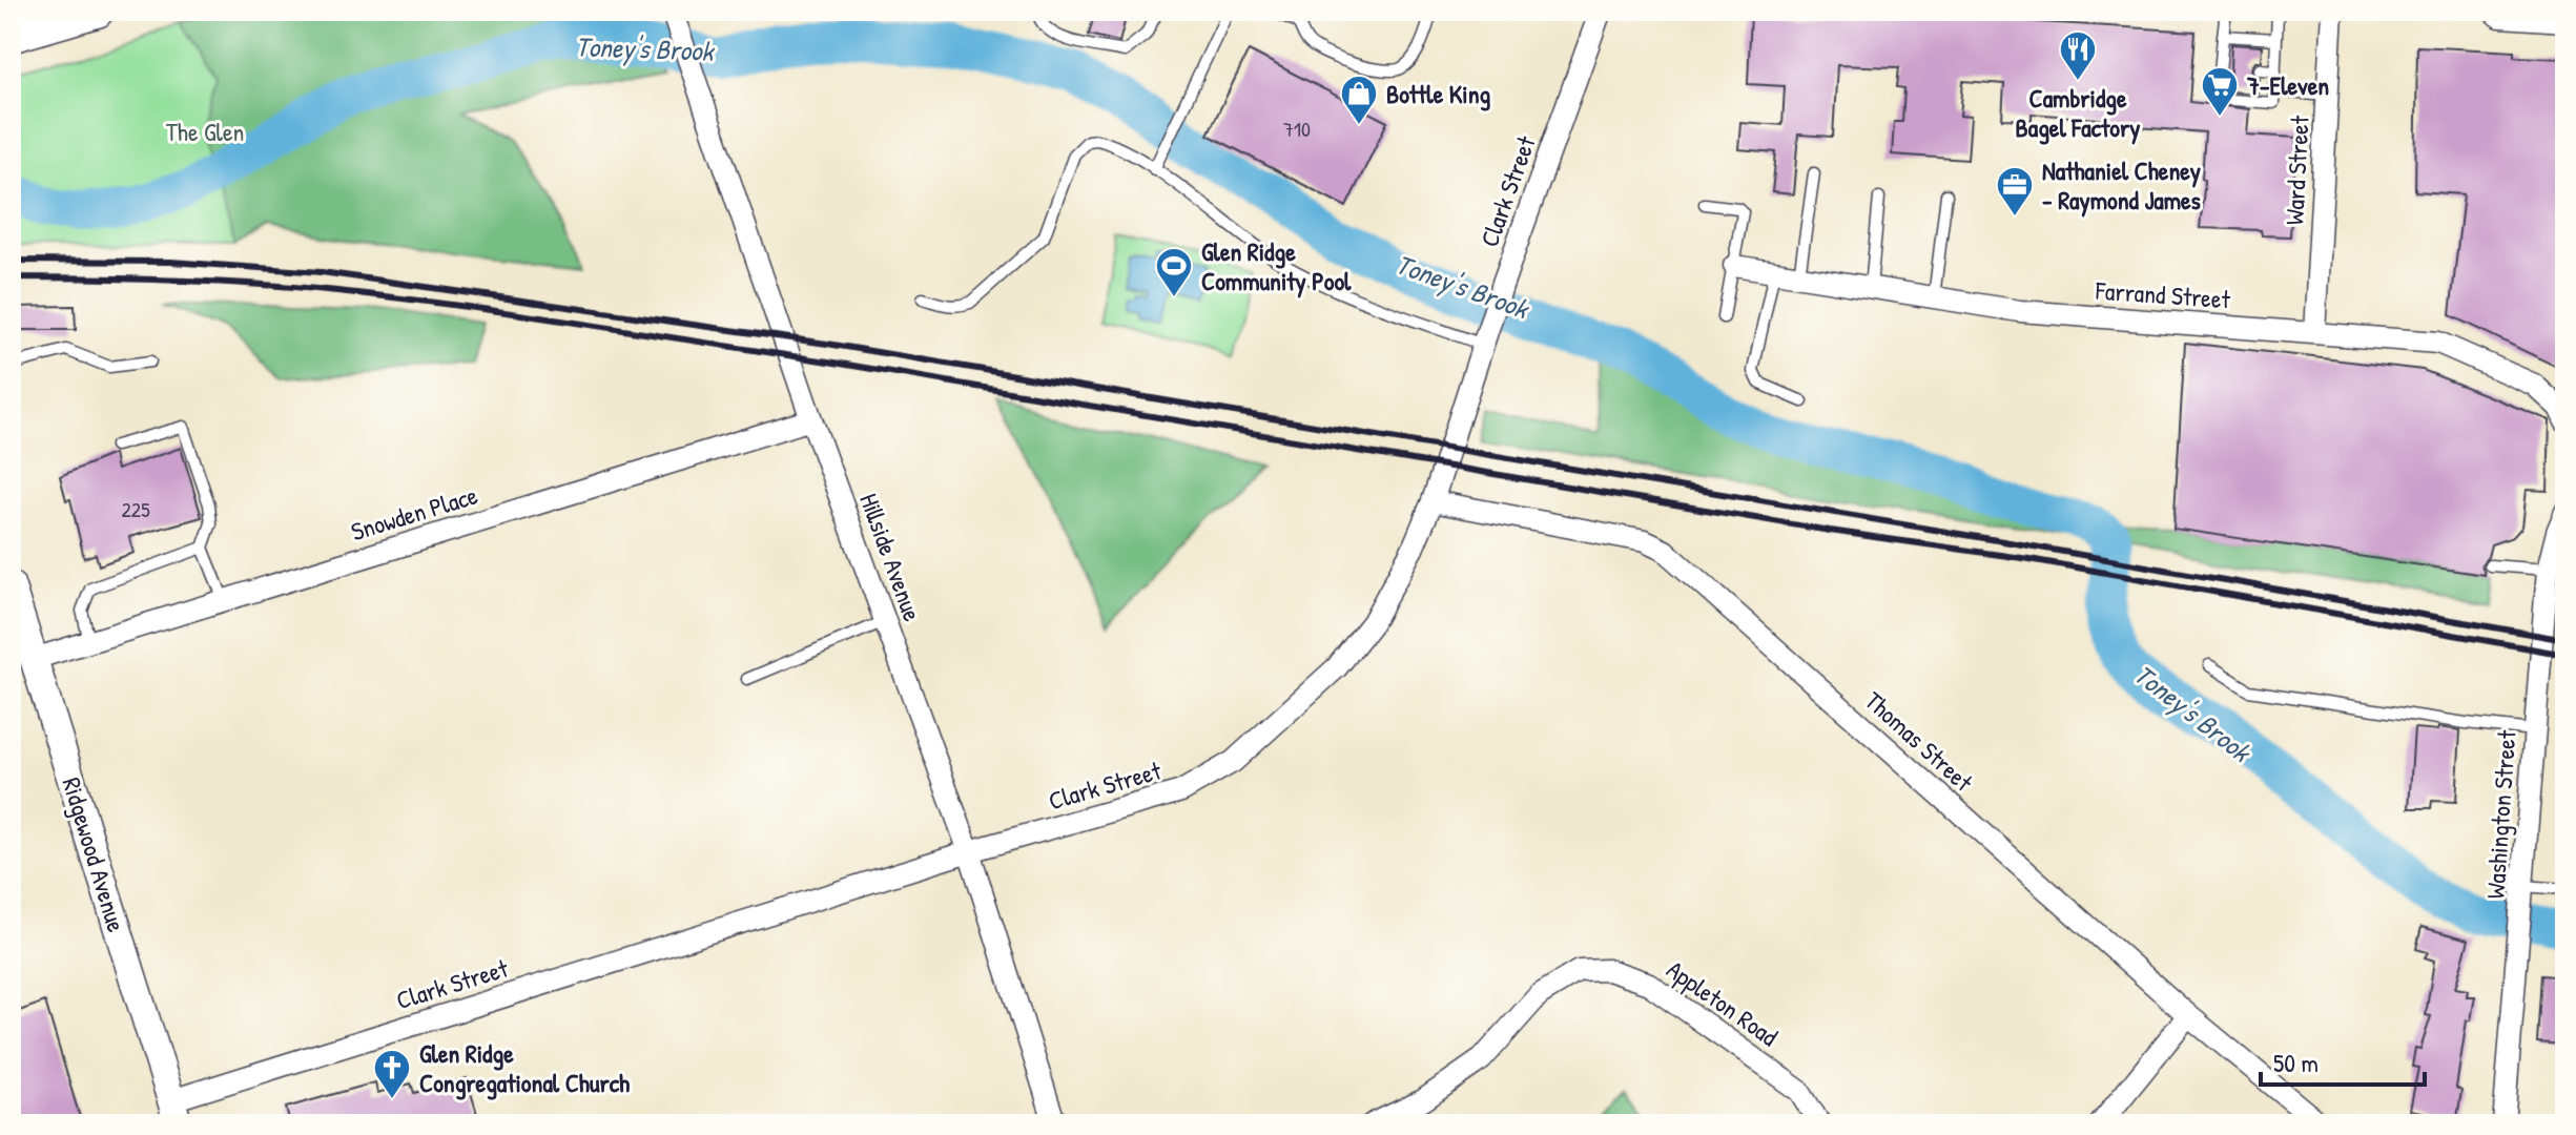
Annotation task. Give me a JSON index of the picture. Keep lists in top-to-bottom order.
{
  "streets": {
    "street": [
      "Ward Street",
      "Clark Street",
      "Farrand Street",
      "Snowden Place",
      "Hillside Avenue",
      "Thomas Street",
      "Washington Street",
      "Ridgewood Avenue",
      "Appleton Road"
    ]
  },
  "crossings": [
    ["Ward Street", "Farrand Street"],
    ["Clark Street", "Hillside Avenue"],
    ["Clark Street", "Thomas Street"],
    ["Clark Street", "Ridgewood Avenue"],
    ["Snowden Place", "Hillside Avenue"],
    ["Snowden Place", "Ridgewood Avenue"]
  ],
  "water": ["Toney's Brook"],
  "parks": ["The Glen"],
  "places": {
    "restaurant": ["Cambridge Bagel Factory"],
    "supermarket": ["7-Eleven"],
    "shop": ["Bottle King"],
    "office": ["Nathaniel Cheney - Raymond James"],
    "sports": ["Glen Ridge Community Pool"],
    "church": ["Glen Ridge Congregational Church"]
  },
  "house_numbers": ["710", "225"],
  "scale_bar": "50 m"
}
